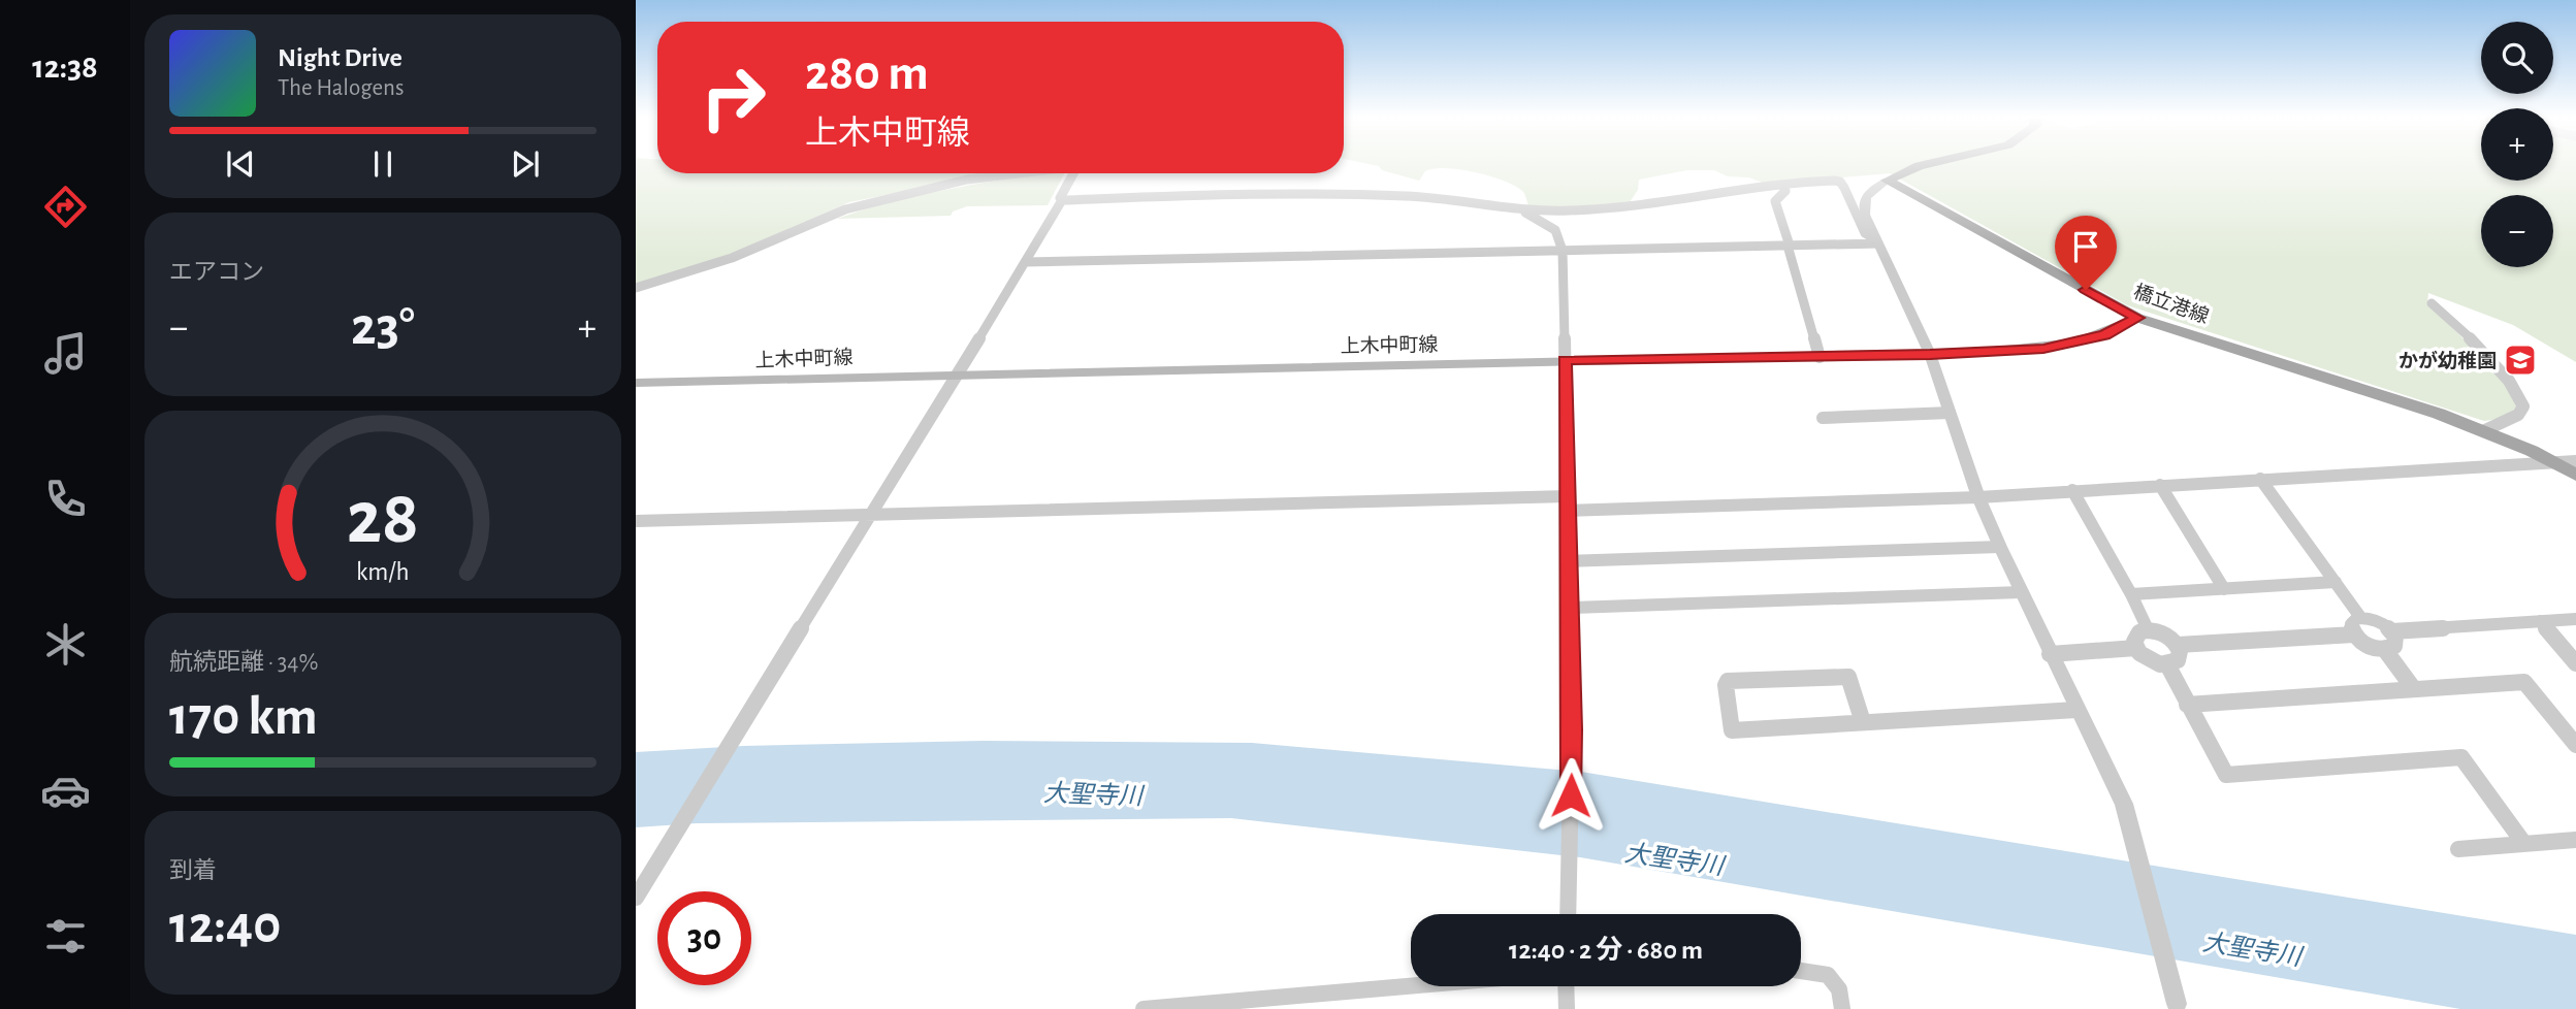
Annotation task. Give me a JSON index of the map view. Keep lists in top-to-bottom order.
{
  "streets": {
    "main road": ["橋立港線", "上木中町線"]
  },
  "crossings": [
    ["橋立港線", "上木中町線"]
  ],
  "water": ["大聖寺川"],
  "places": {
    "school or university": ["かが幼稚園"]
  },
  "page": {
    "tabs": "12:38",
    "map_buttons": ["+", "−"],
    "turn": ["280 m", "上木中町線"],
    "song": ["Night Drive", "The Halogens"],
    "tile": [
      "エアコン",
      ["航続距離 · 34%", "170 km"],
      ["到着", "12:40"]
    ],
    "heat": ["−", "23°", "+"],
    "limit": "30",
    "trip": "12:40 · 2 分 · 680 m",
    "gauge": ["28", "km/h"]
  }
}
